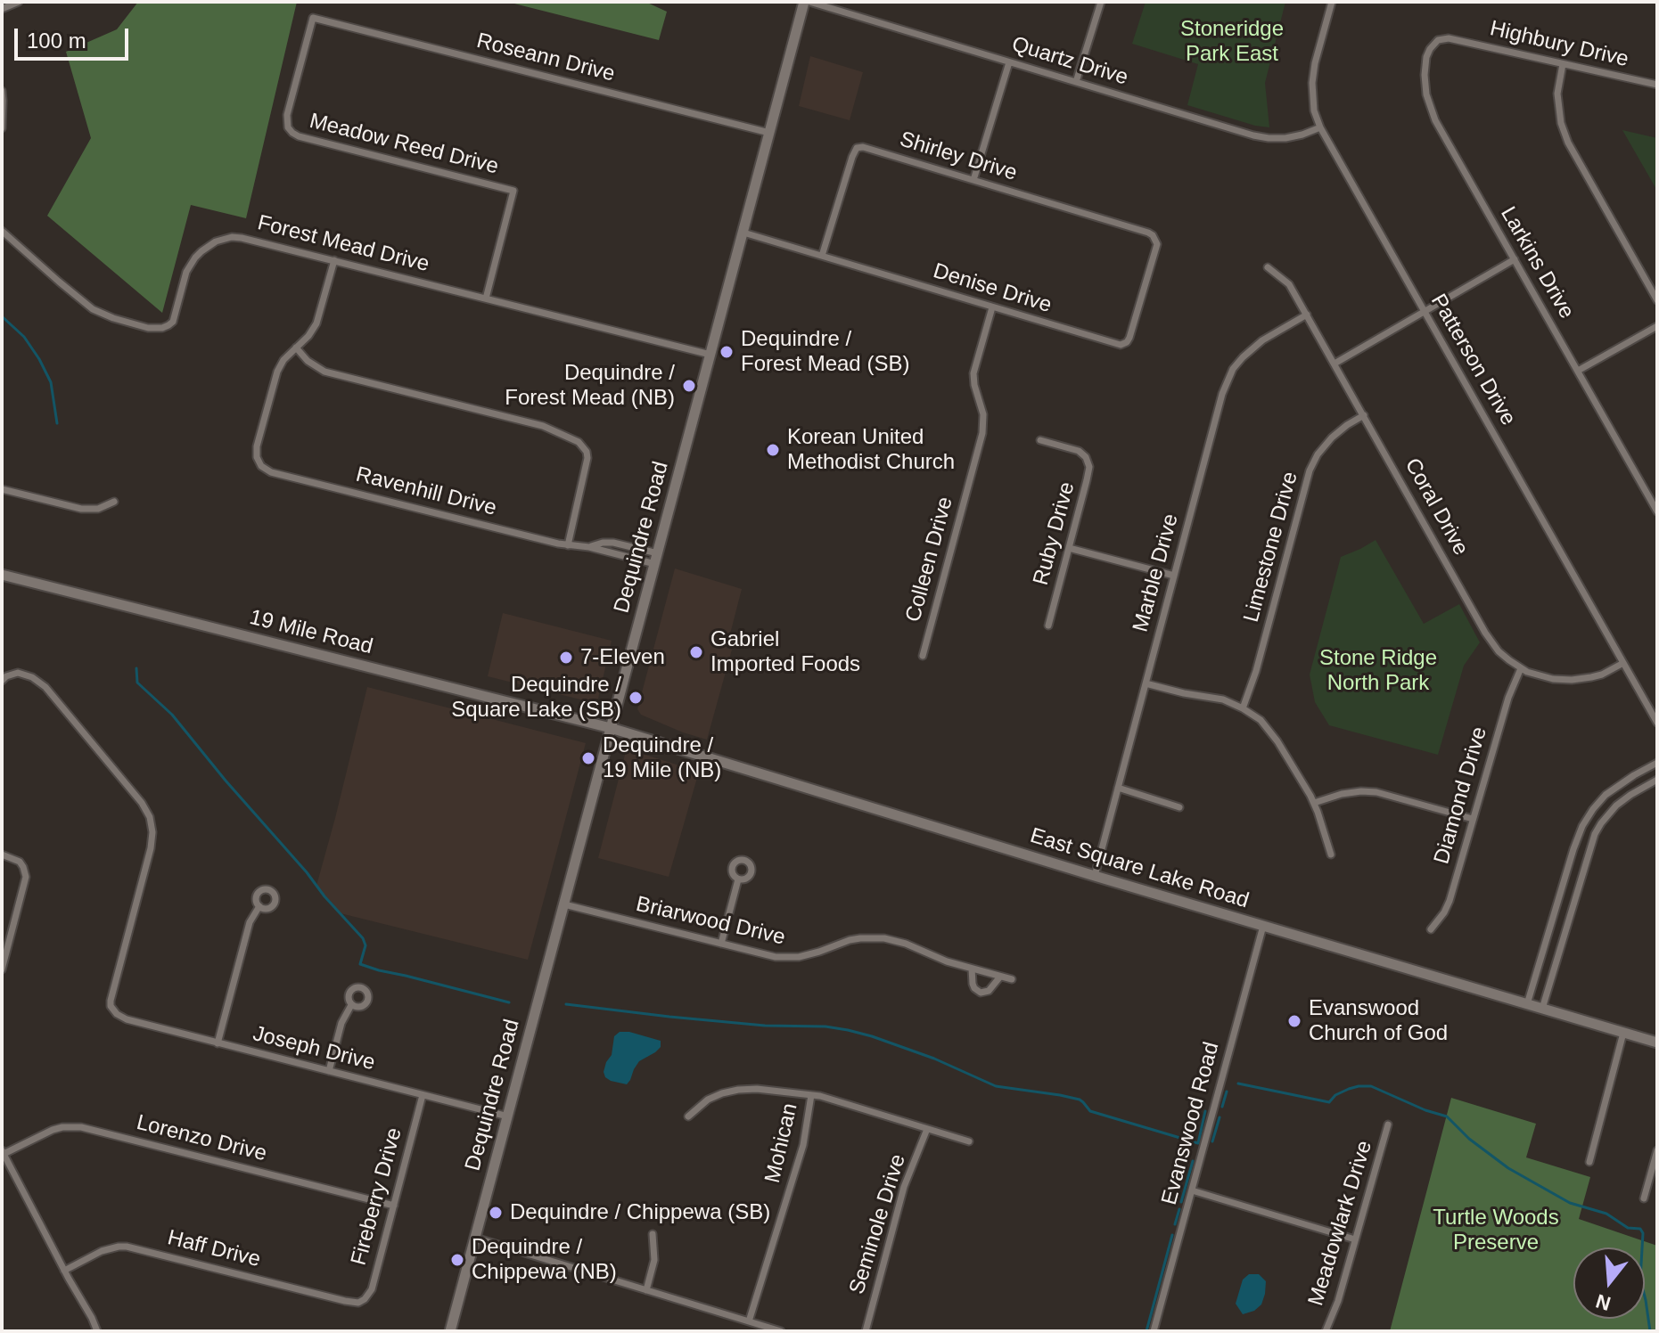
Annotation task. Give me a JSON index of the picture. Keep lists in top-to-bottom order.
{
  "streets": {
    "main road": ["Dequindre Road", "19 Mile Road", "East Square Lake Road"],
    "street": [
      "Highbury Drive",
      "Roseann Drive",
      "Quartz Drive",
      "Meadow Reed Drive",
      "Shirley Drive",
      "Forest Mead Drive",
      "Larkins Drive",
      "Denise Drive",
      "Patterson Drive",
      "Ravenhill Drive",
      "Coral Drive",
      "Ruby Drive",
      "Limestone Drive",
      "Colleen Drive",
      "Marble Drive",
      "Diamond Drive",
      "Briarwood Drive",
      "Joseph Drive",
      "Evanswood Road",
      "Lorenzo Drive",
      "Mohican",
      "Fireberry Drive",
      "Meadowlark Drive",
      "Seminole Drive",
      "Haff Drive"
    ]
  },
  "crossings": [
    ["Highbury Drive", "Larkins Drive"],
    ["Roseann Drive", "Meadow Reed Drive"],
    ["Roseann Drive", "Dequindre Road"],
    ["Quartz Drive", "Patterson Drive"],
    ["Quartz Drive", "Dequindre Road"],
    ["Meadow Reed Drive", "Forest Mead Drive"],
    ["Shirley Drive", "Denise Drive"],
    ["Forest Mead Drive", "Dequindre Road"],
    ["Denise Drive", "Dequindre Road"],
    ["Denise Drive", "Colleen Drive"],
    ["Patterson Drive", "Coral Drive"],
    ["Ravenhill Drive", "Dequindre Road"],
    ["Coral Drive", "Limestone Drive"],
    ["Coral Drive", "Marble Drive"],
    ["Coral Drive", "Diamond Drive"],
    ["Dequindre Road", "19 Mile Road"],
    ["Dequindre Road", "East Square Lake Road"],
    ["Dequindre Road", "Briarwood Drive"],
    ["Dequindre Road", "Joseph Drive"],
    ["Marble Drive", "East Square Lake Road"],
    ["19 Mile Road", "East Square Lake Road"],
    ["East Square Lake Road", "Evanswood Road"],
    ["Joseph Drive", "Fireberry Drive"],
    ["Lorenzo Drive", "Fireberry Drive"],
    ["Fireberry Drive", "Haff Drive"]
  ],
  "parks": ["Stoneridge Park East", "Stone Ridge North Park", "Turtle Woods Preserve"],
  "places": [
    "Dequindre / Forest Mead (SB)",
    "Dequindre / Forest Mead (NB)",
    "Korean United Methodist Church",
    "Gabriel Imported Foods",
    "7-Eleven",
    "Dequindre / Square Lake (SB)",
    "Dequindre / 19 Mile (NB)",
    "Evanswood Church of God",
    "Dequindre / Chippewa (SB)",
    "Dequindre / Chippewa (NB)"
  ],
  "scale_bar": "100 m",
  "north": "bottom"
}
